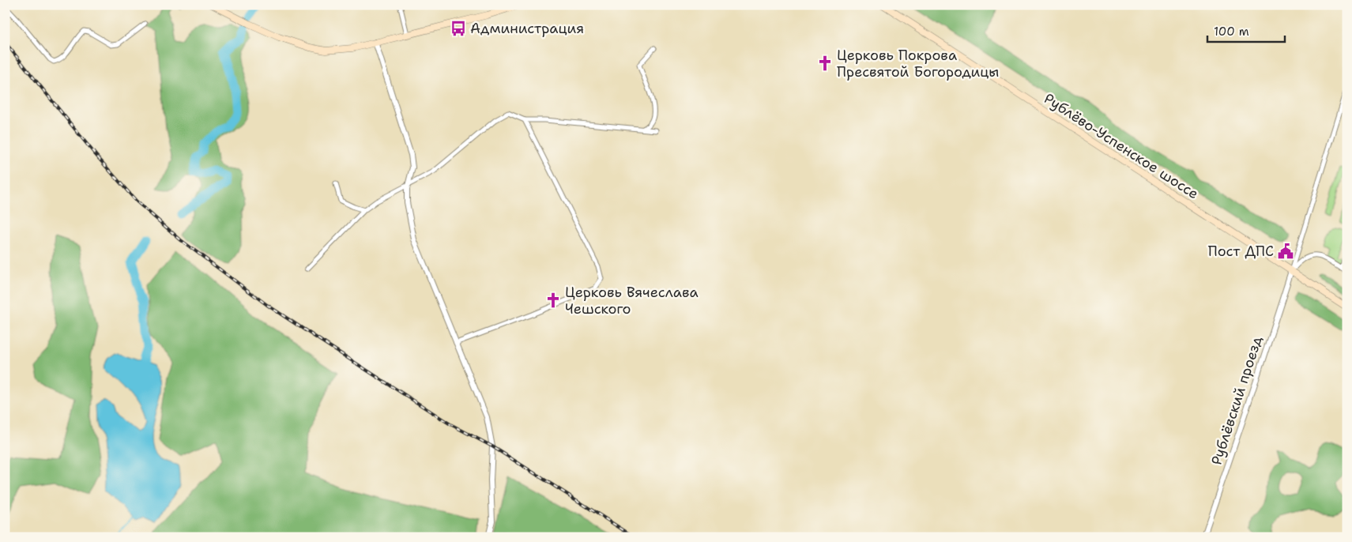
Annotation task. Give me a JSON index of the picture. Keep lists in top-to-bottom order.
{
  "streets": {
    "main road": ["Рублёво-Успенское шоссе"],
    "street": ["Рублёвский проезд"]
  },
  "crossings": [
    ["Рублёво-Успенское шоссе", "Рублёвский проезд"]
  ],
  "places": {
    "bus stop": ["Администрация"],
    "church": ["Церковь Покрова Пресвятой Богородицы", "Церковь Вячеслава Чешского"],
    "public building": ["Пост ДПС"]
  },
  "scale_bar": "100 m"
}
